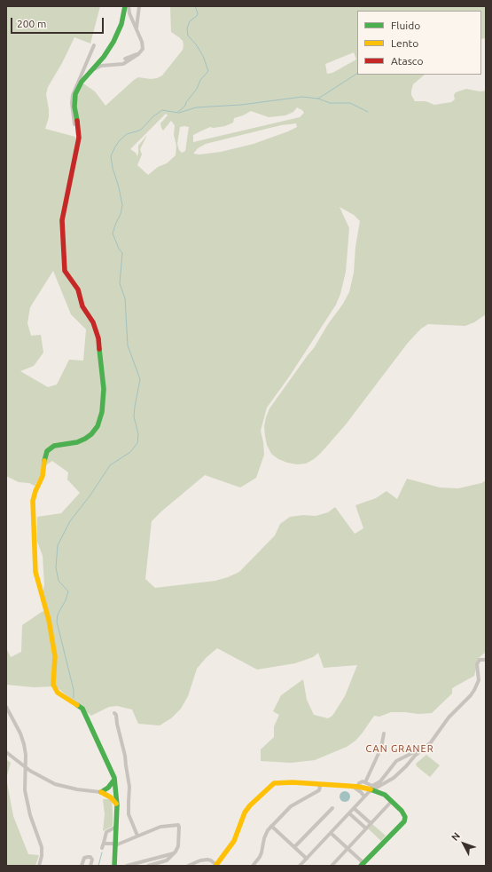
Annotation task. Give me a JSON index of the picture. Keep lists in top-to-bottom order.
{
  "districts": ["CAN GRANER"],
  "legend": ["Fluido", "Lento", "Atasco"],
  "scale_bar": "200 m",
  "north": "top left"
}
